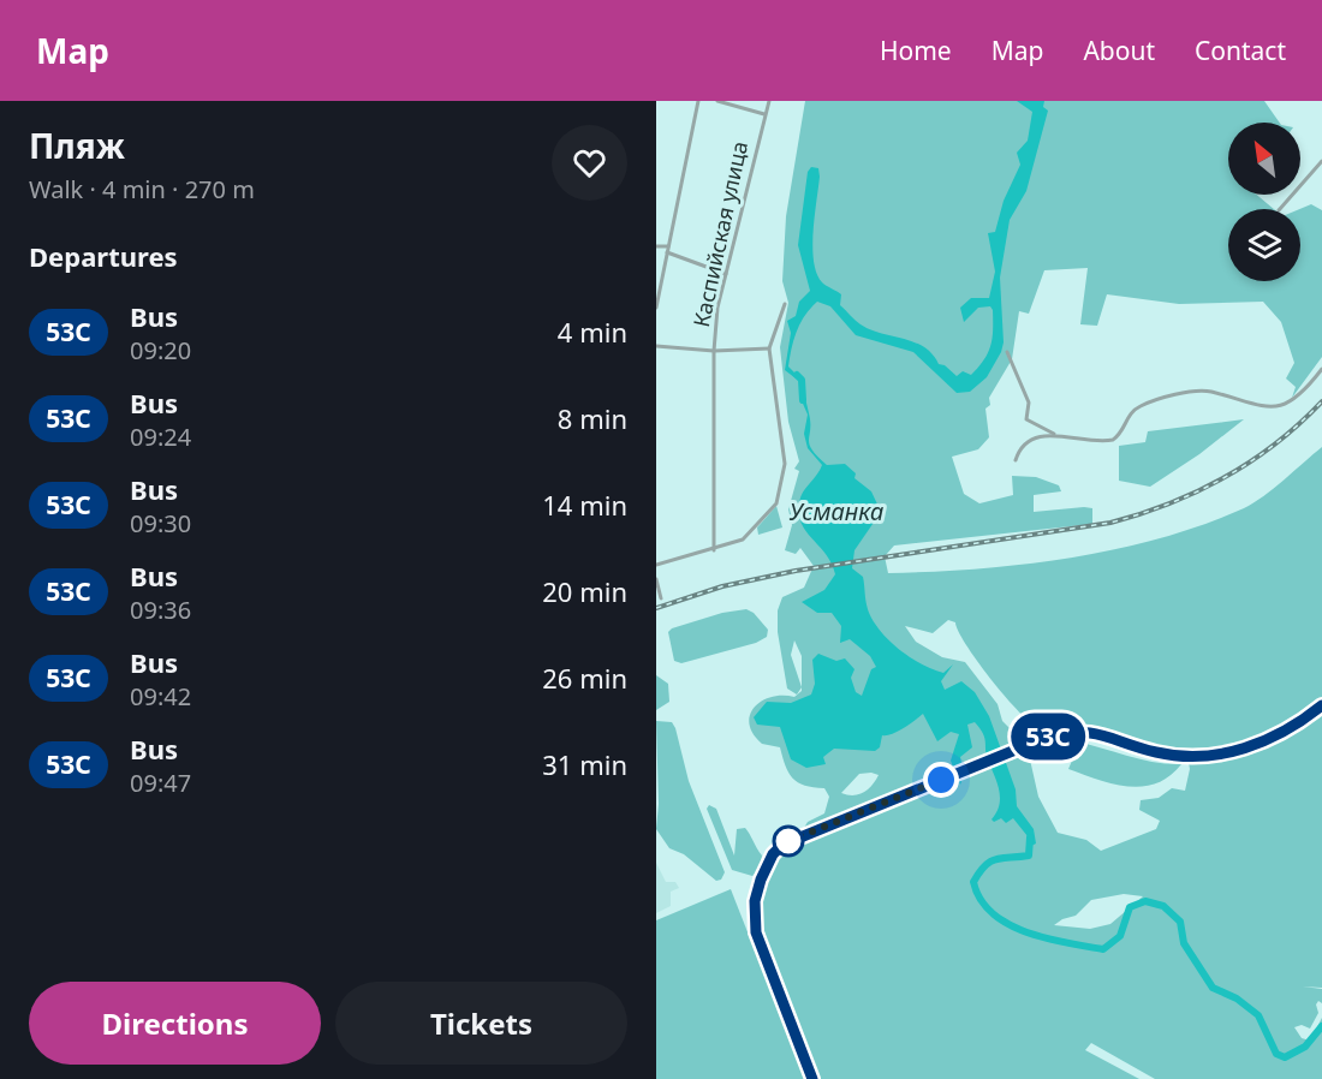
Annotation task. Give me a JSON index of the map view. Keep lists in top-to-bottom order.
{
  "streets": {
    "street": ["Каспийская улица"]
  },
  "water": ["Усманка"],
  "lines": ["bus line 53С"],
  "north": "top left",
  "page": {
    "header": "Map",
    "nav": [
      "Home",
      "Map",
      "About",
      "Contact"
    ],
    "heading": [
      ["Пляж", "Walk · 4 min · 270 m"],
      "Departures"
    ],
    "on_map": "53С",
    "list": [
      {
        "mark": "53С",
        "name": "Bus",
        "note": "09:20",
        "value": "4 min"
      },
      {
        "mark": "53С",
        "name": "Bus",
        "note": "09:24",
        "value": "8 min"
      },
      {
        "mark": "53С",
        "name": "Bus",
        "note": "09:30",
        "value": "14 min"
      },
      {
        "mark": "53С",
        "name": "Bus",
        "note": "09:36",
        "value": "20 min"
      },
      {
        "mark": "53С",
        "name": "Bus",
        "note": "09:42",
        "value": "26 min"
      },
      {
        "mark": "53С",
        "name": "Bus",
        "note": "09:47",
        "value": "31 min"
      }
    ],
    "buttons": ["Directions", "Tickets"]
  }
}
